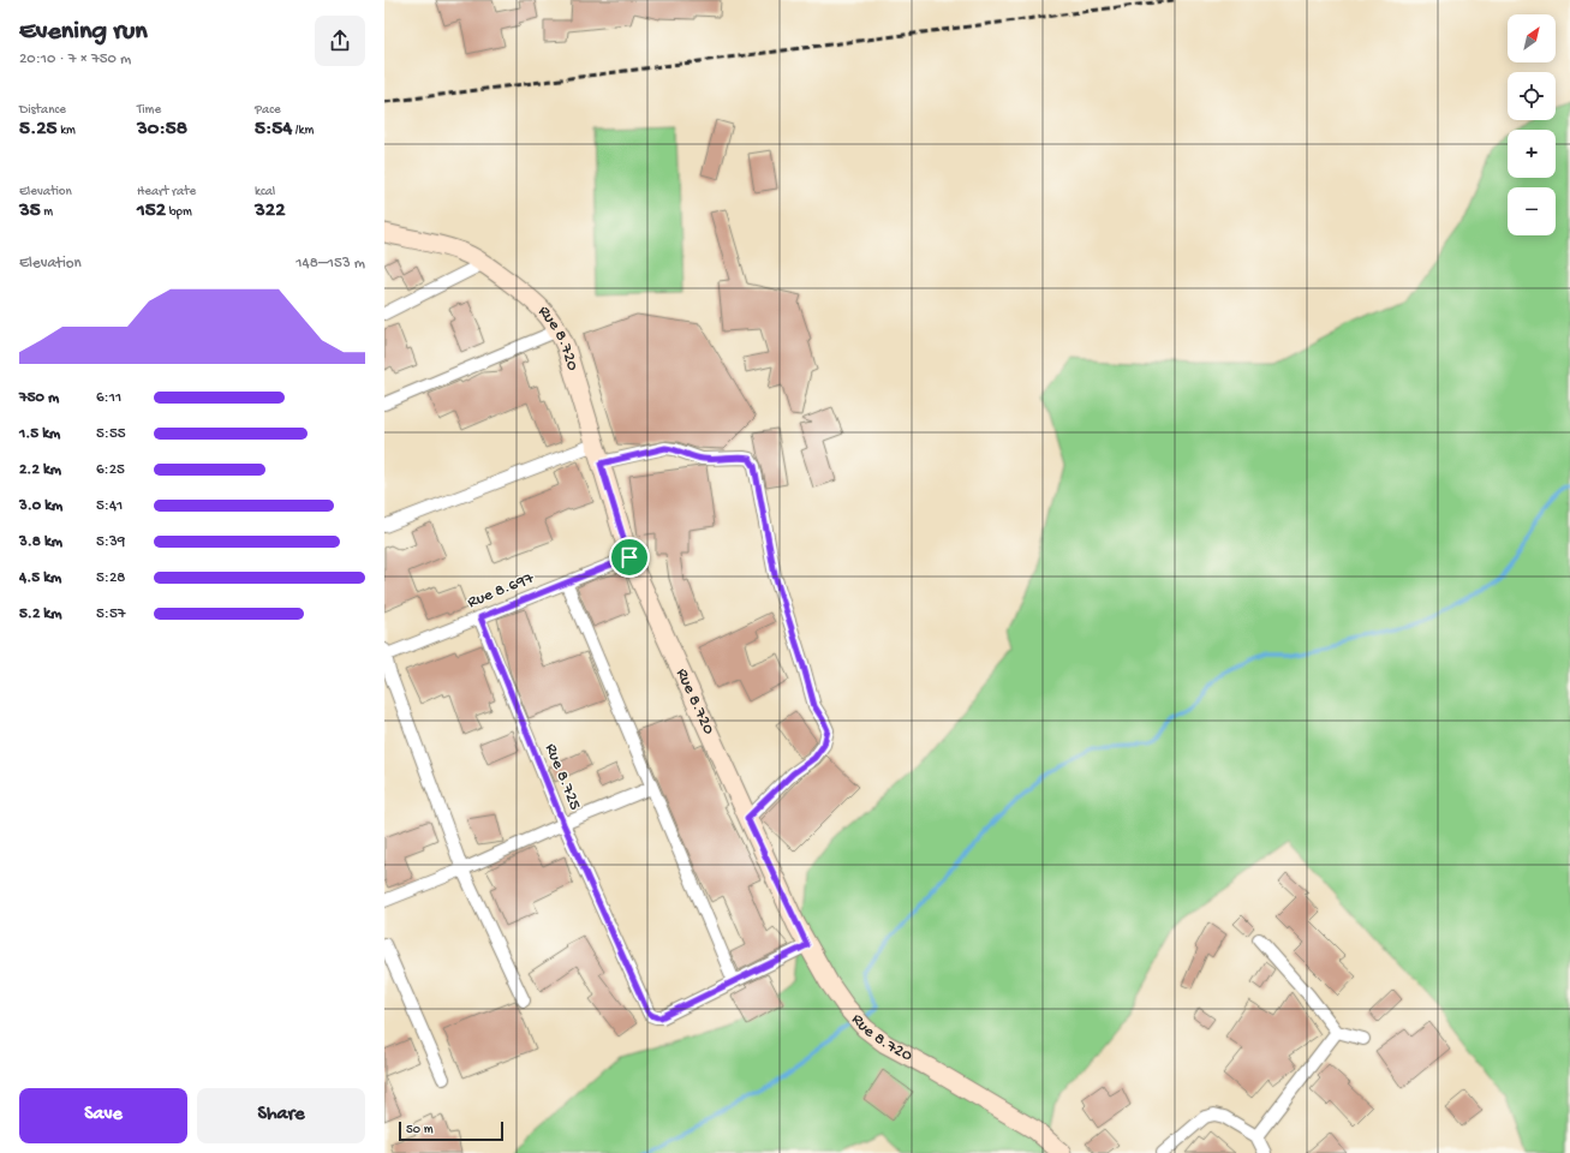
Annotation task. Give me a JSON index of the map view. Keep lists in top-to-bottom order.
{
  "streets": {
    "main road": ["Rue 8.720"],
    "street": ["Rue 8.697", "Rue 8.725"]
  },
  "crossings": [
    ["Rue 8.720", "Rue 8.697"],
    ["Rue 8.697", "Rue 8.725"]
  ],
  "scale_bar": "50 m",
  "north": "top right",
  "page": {
    "heading": ["Evening run", "20:10 · 7 × 750 m"],
    "map_buttons": ["+", "−"],
    "stats": [
      ["Distance", "5.25 km"],
      ["Time", "30:58"],
      ["Pace", "5:54 /km"],
      ["Elevation", "35 m"],
      ["Heart rate", "152 bpm"],
      ["kcal", "322"]
    ],
    "chart": ["Elevation", "148–153 m"],
    "list": [
      {
        "name": "750 m",
        "note": "6:11"
      },
      {
        "name": "1.5 km",
        "note": "5:55"
      },
      {
        "name": "2.2 km",
        "note": "6:25"
      },
      {
        "name": "3.0 km",
        "note": "5:41"
      },
      {
        "name": "3.8 km",
        "note": "5:39"
      },
      {
        "name": "4.5 km",
        "note": "5:28"
      },
      {
        "name": "5.2 km",
        "note": "5:57"
      }
    ],
    "buttons": ["Save", "Share"],
    "scale": "50 m"
  }
}
